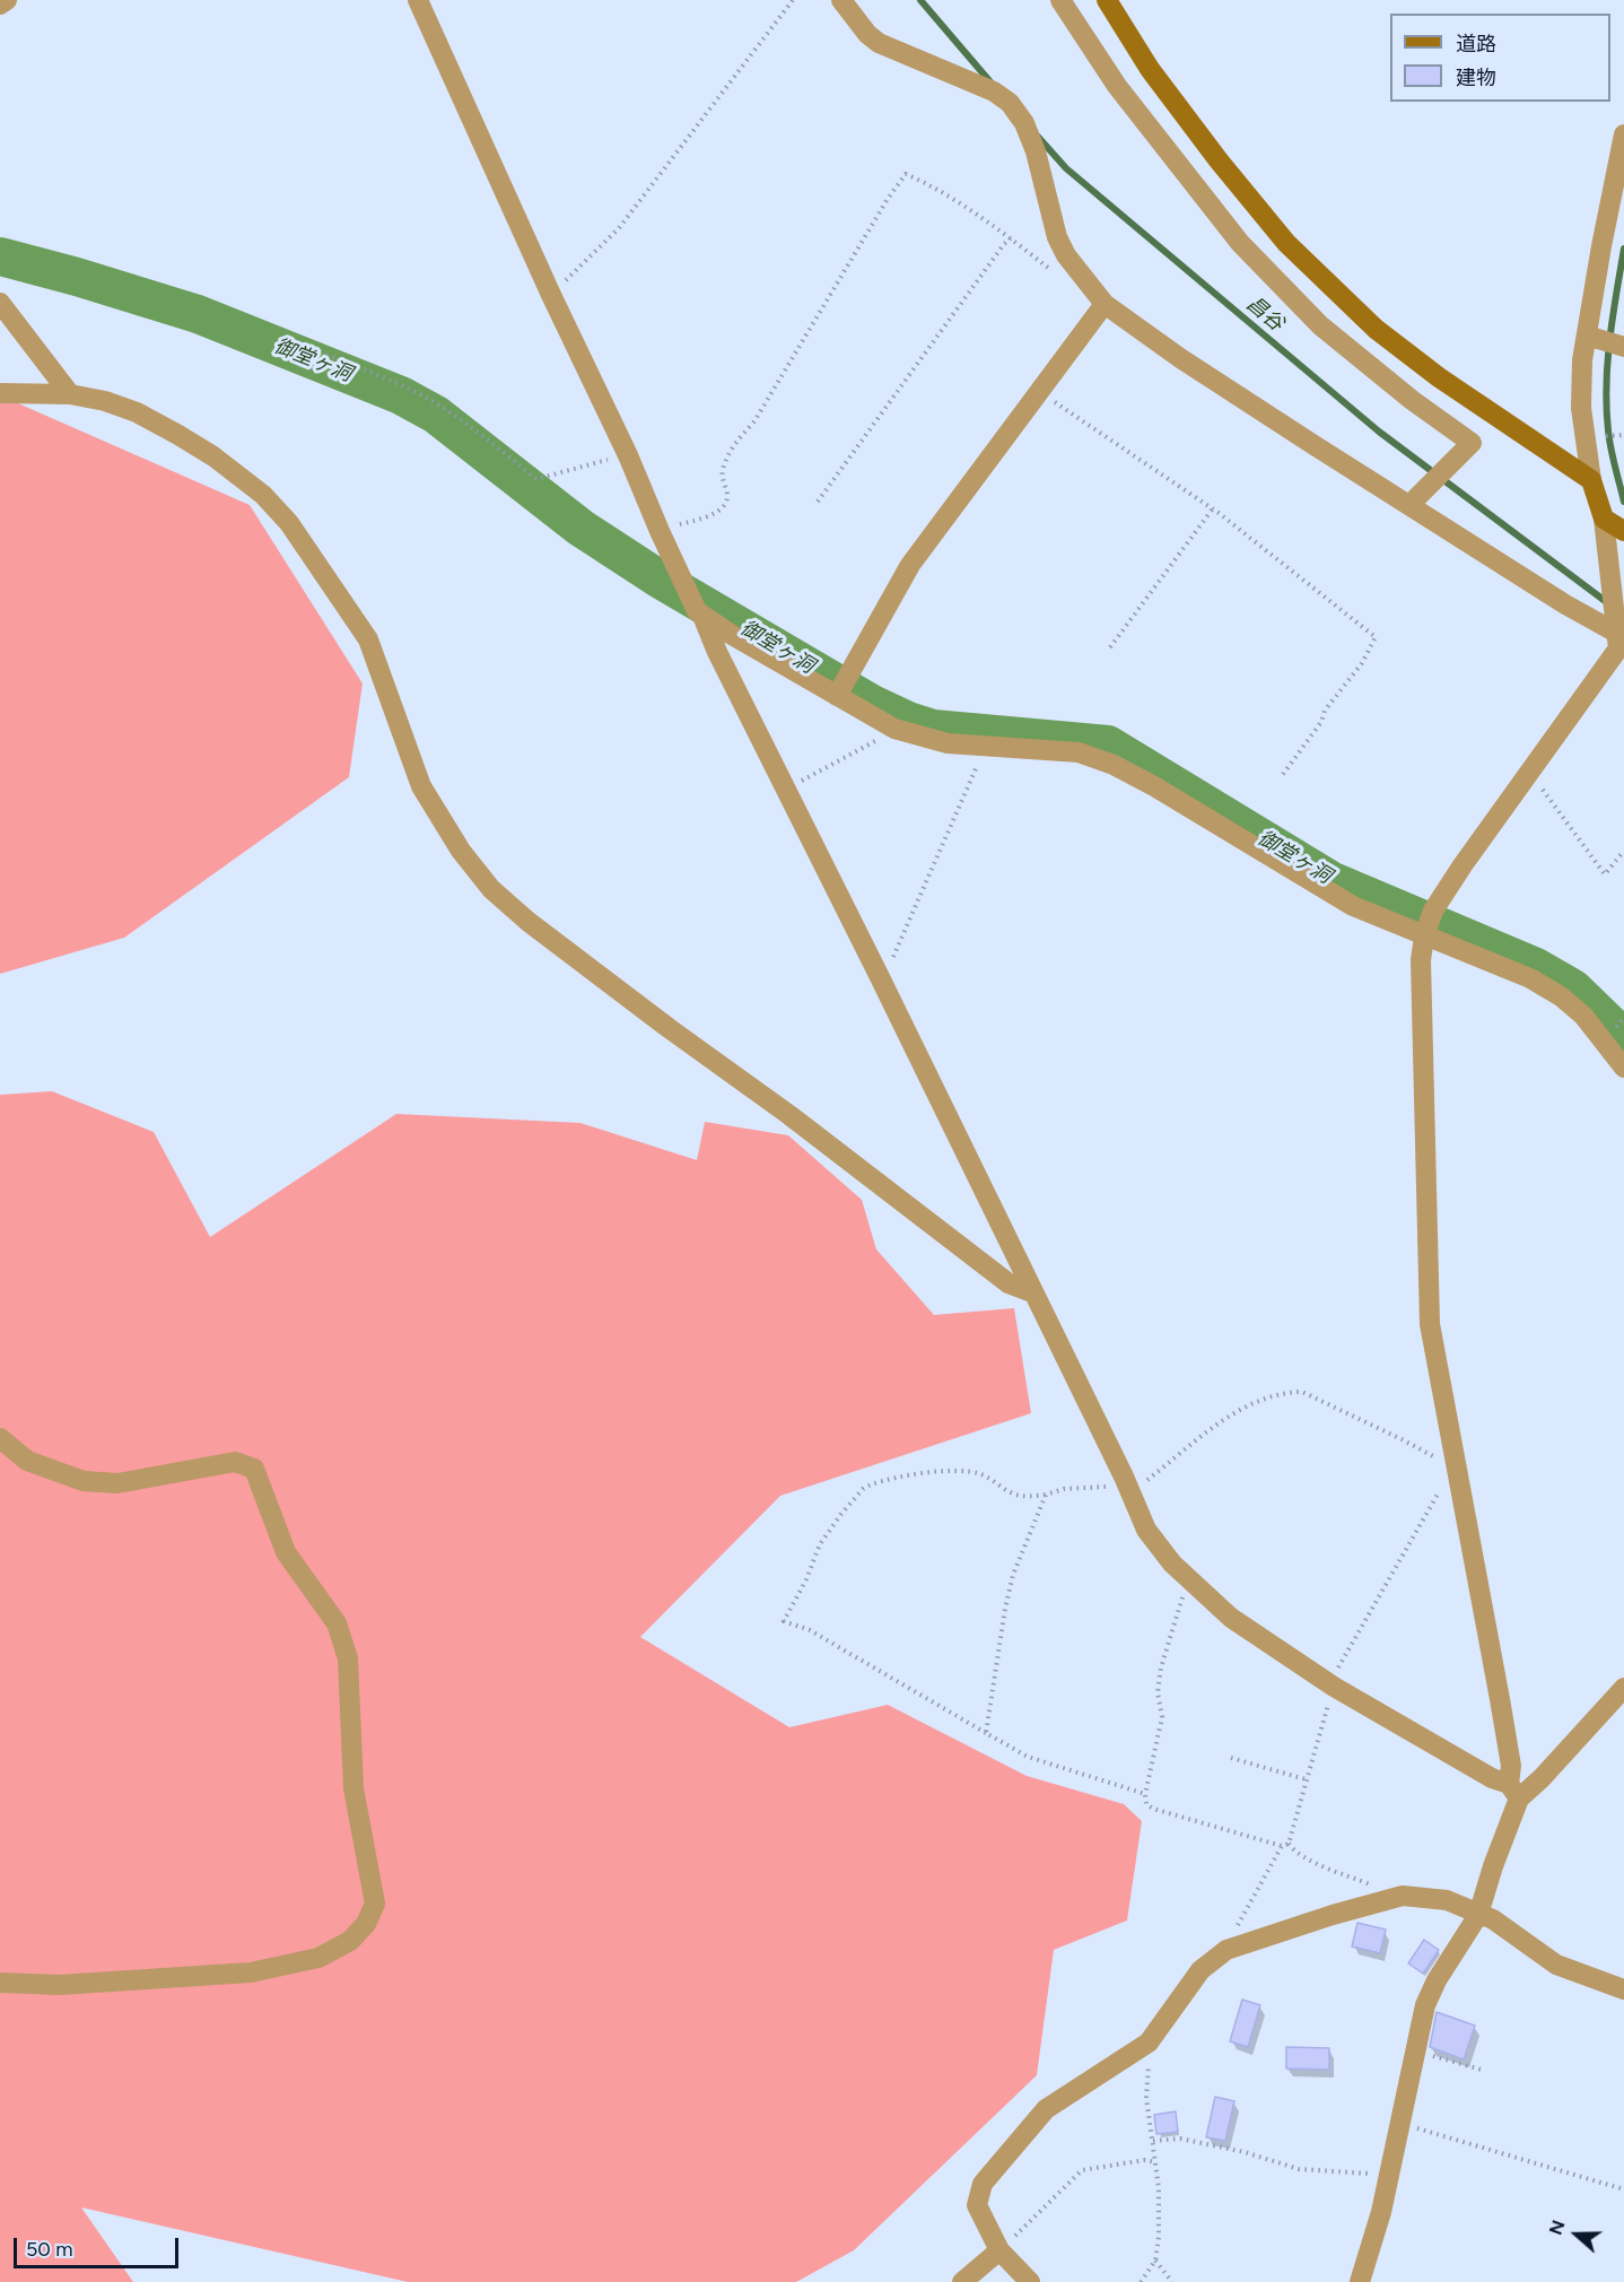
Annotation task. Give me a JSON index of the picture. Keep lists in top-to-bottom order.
{
  "water": ["昌谷", "御堂ヶ洞"],
  "legend": ["道路", "建物"],
  "scale_bar": "50 m",
  "north": "left"
}
